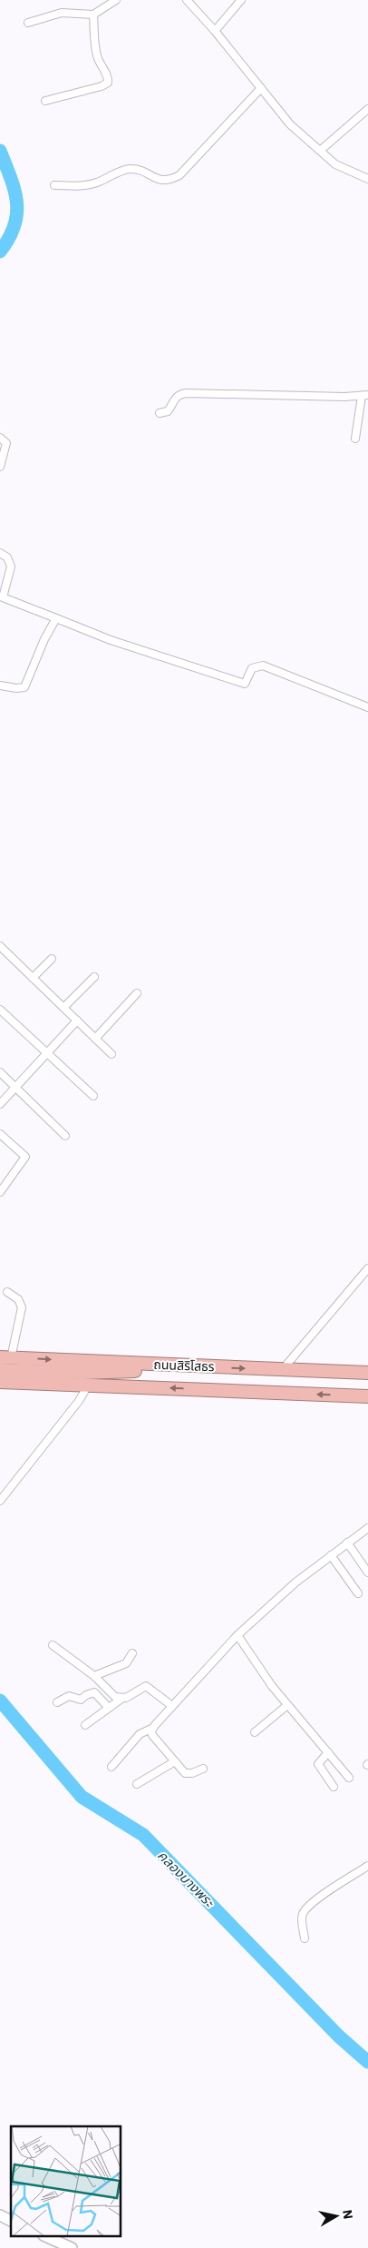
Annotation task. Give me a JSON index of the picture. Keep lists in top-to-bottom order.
{
  "streets": {
    "highway": ["ถนนสิริโสธร"]
  },
  "water": ["คลองบางพระ"],
  "north": "right"
}
